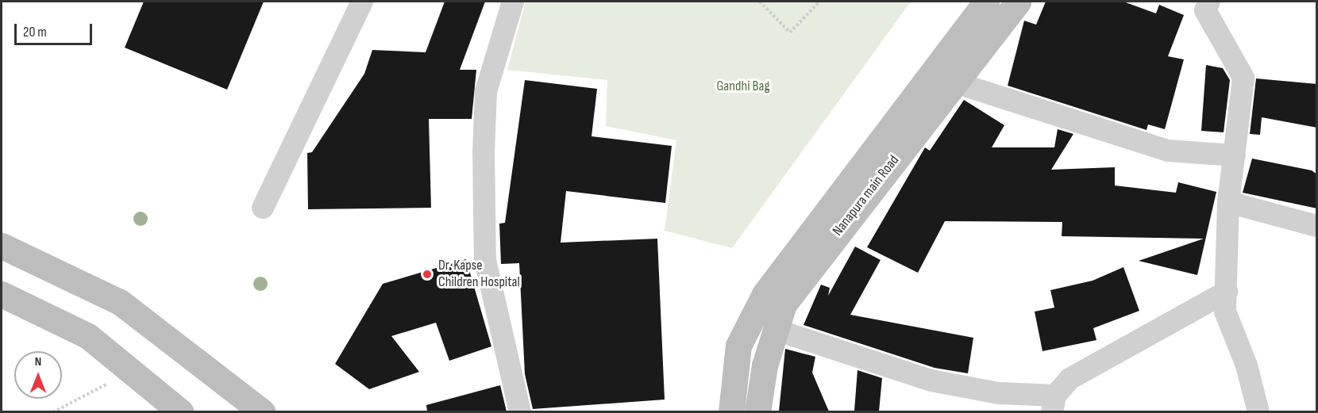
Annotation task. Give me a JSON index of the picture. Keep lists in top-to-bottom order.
{
  "streets": {
    "main road": ["Nanapura main Road"]
  },
  "parks": ["Gandhi Bag"],
  "places": ["Dr. Kapse Children Hospital"],
  "scale_bar": "20 m",
  "north": "top"
}
